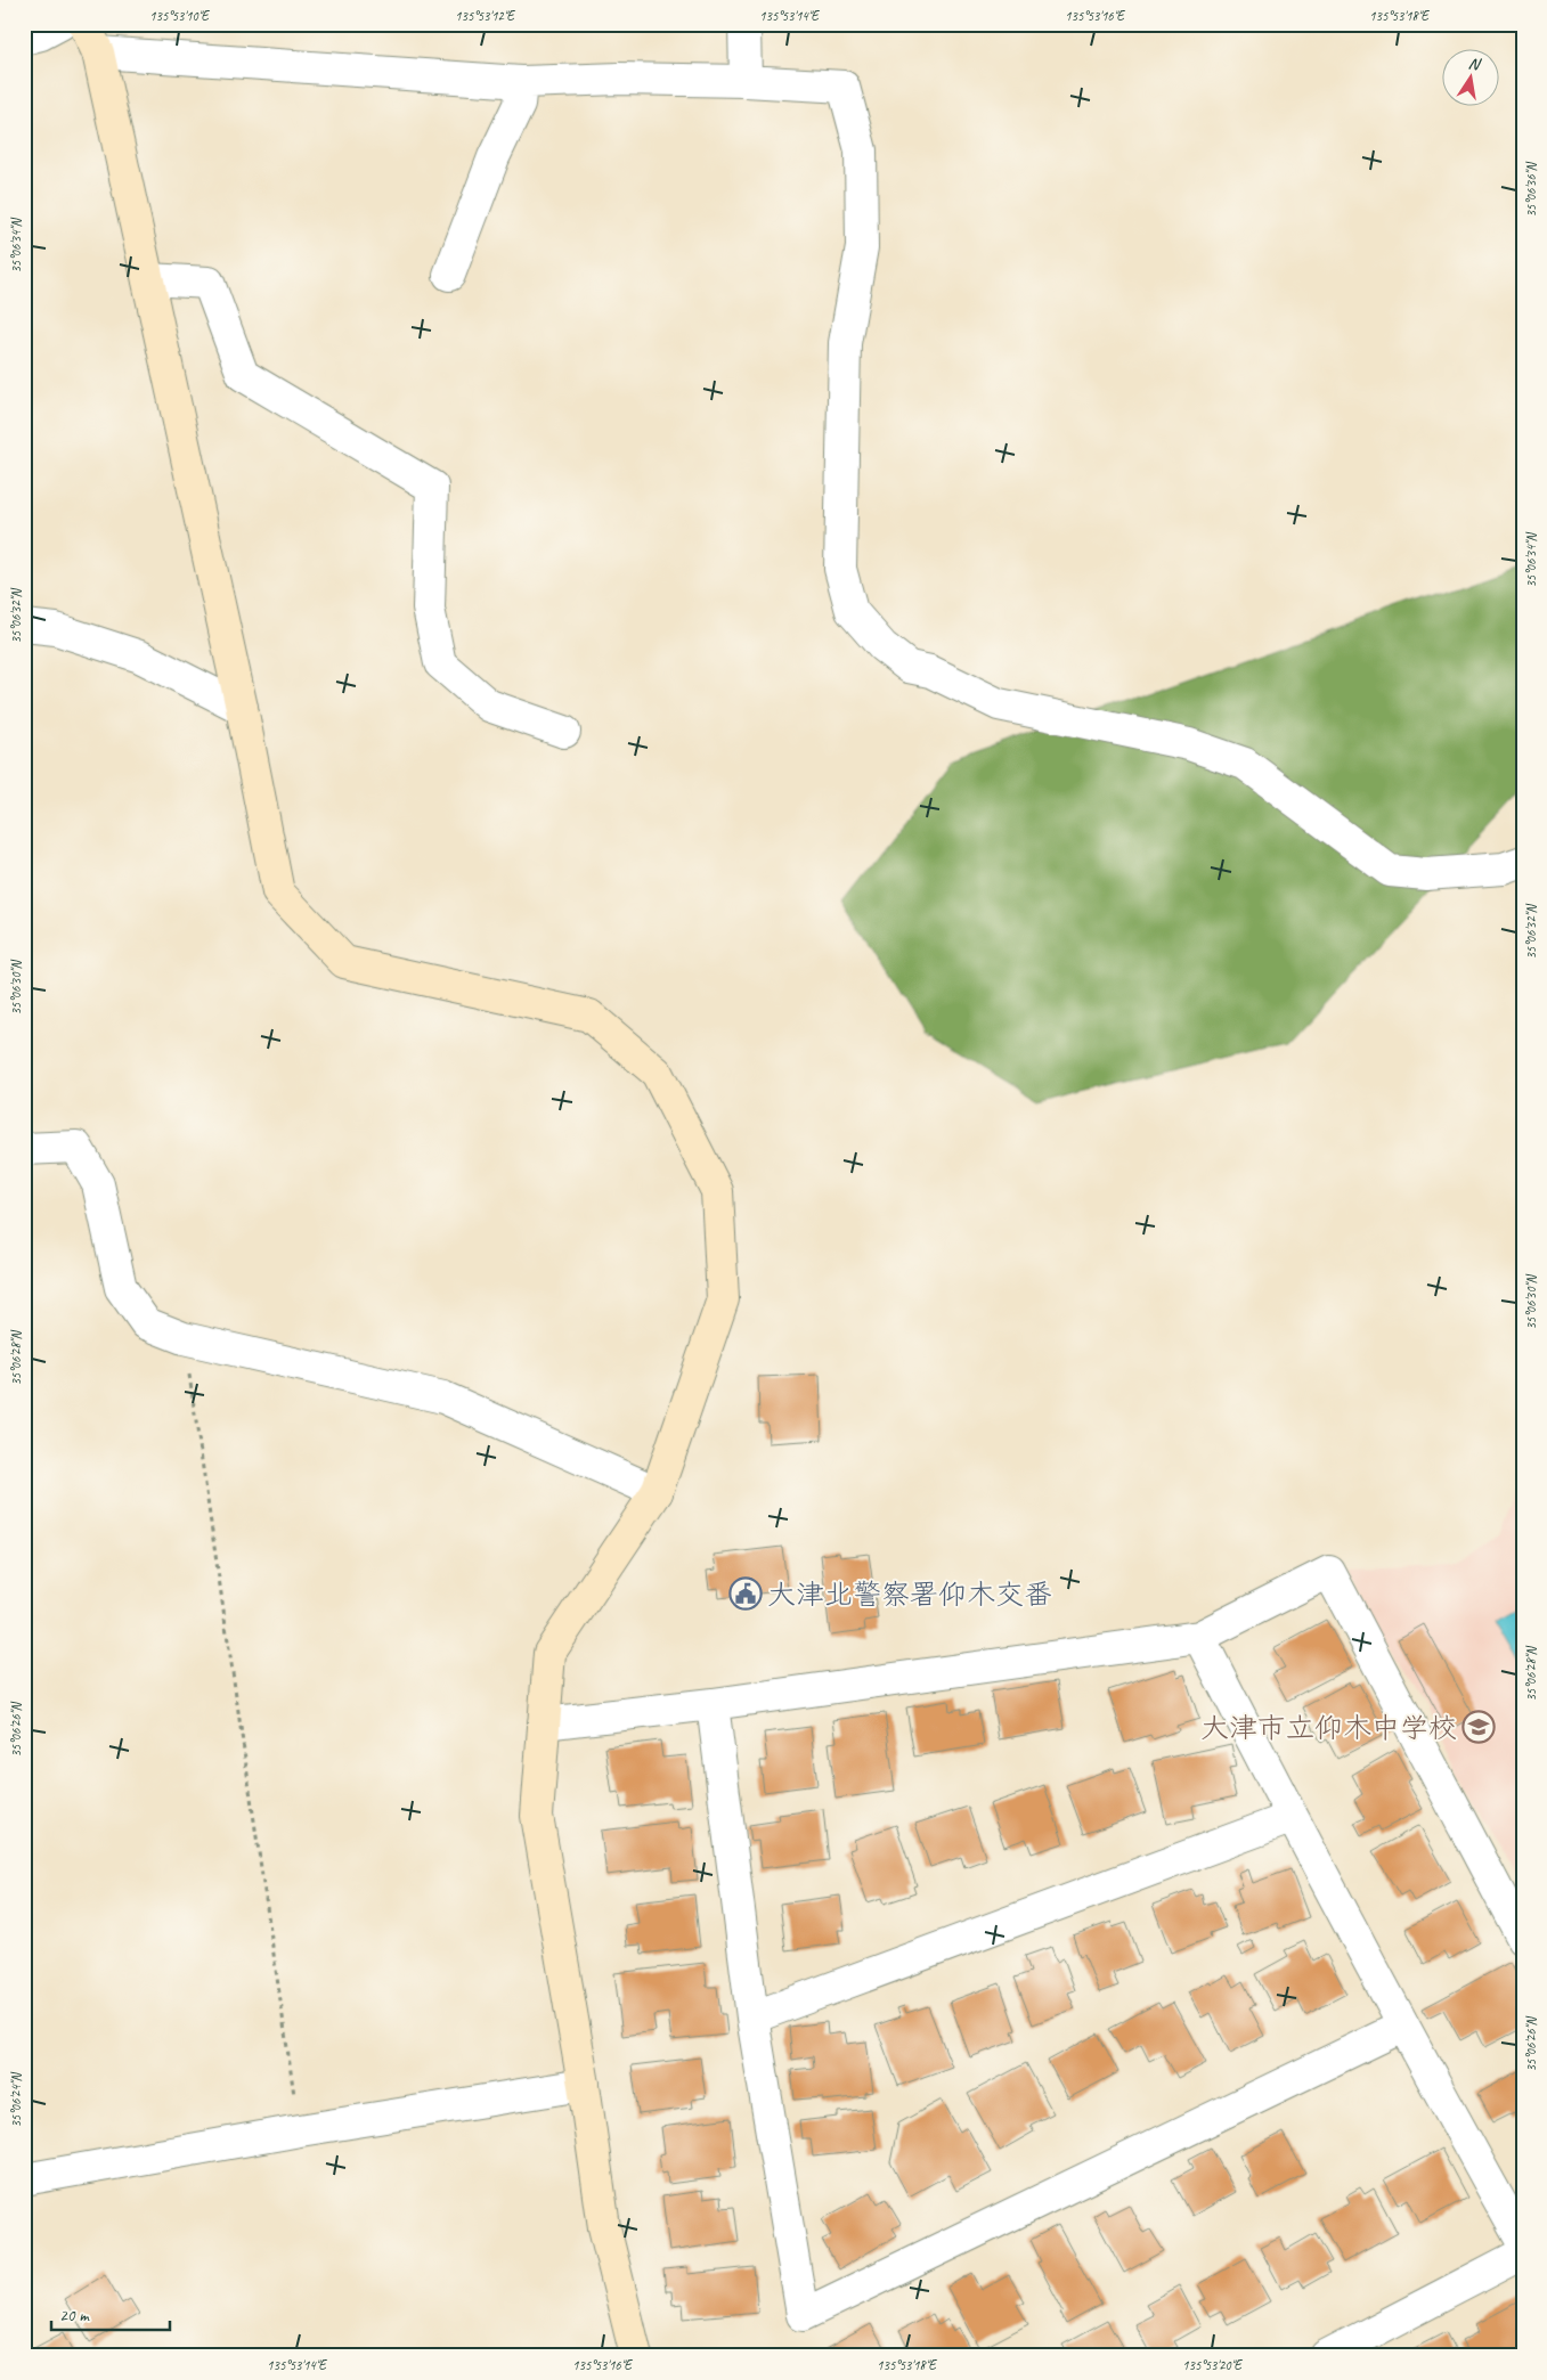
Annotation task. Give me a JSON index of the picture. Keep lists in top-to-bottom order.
{
  "places": {
    "public building": ["大津北警察署仰木交番"],
    "school or university": ["大津市立仰木中学校"]
  },
  "scale_bar": "20 m",
  "north": "top",
  "coordinates": [
    "135°53'10\"E",
    "135°53'12\"E",
    "135°53'14\"E",
    "135°53'16\"E",
    "135°53'18\"E",
    "35°06'36\"N",
    "35°06'34\"N",
    "35°06'32\"N",
    "35°06'30\"N",
    "35°06'28\"N",
    "35°06'26\"N",
    "35°06'24\"N",
    "135°53'20\"E"
  ]
}
